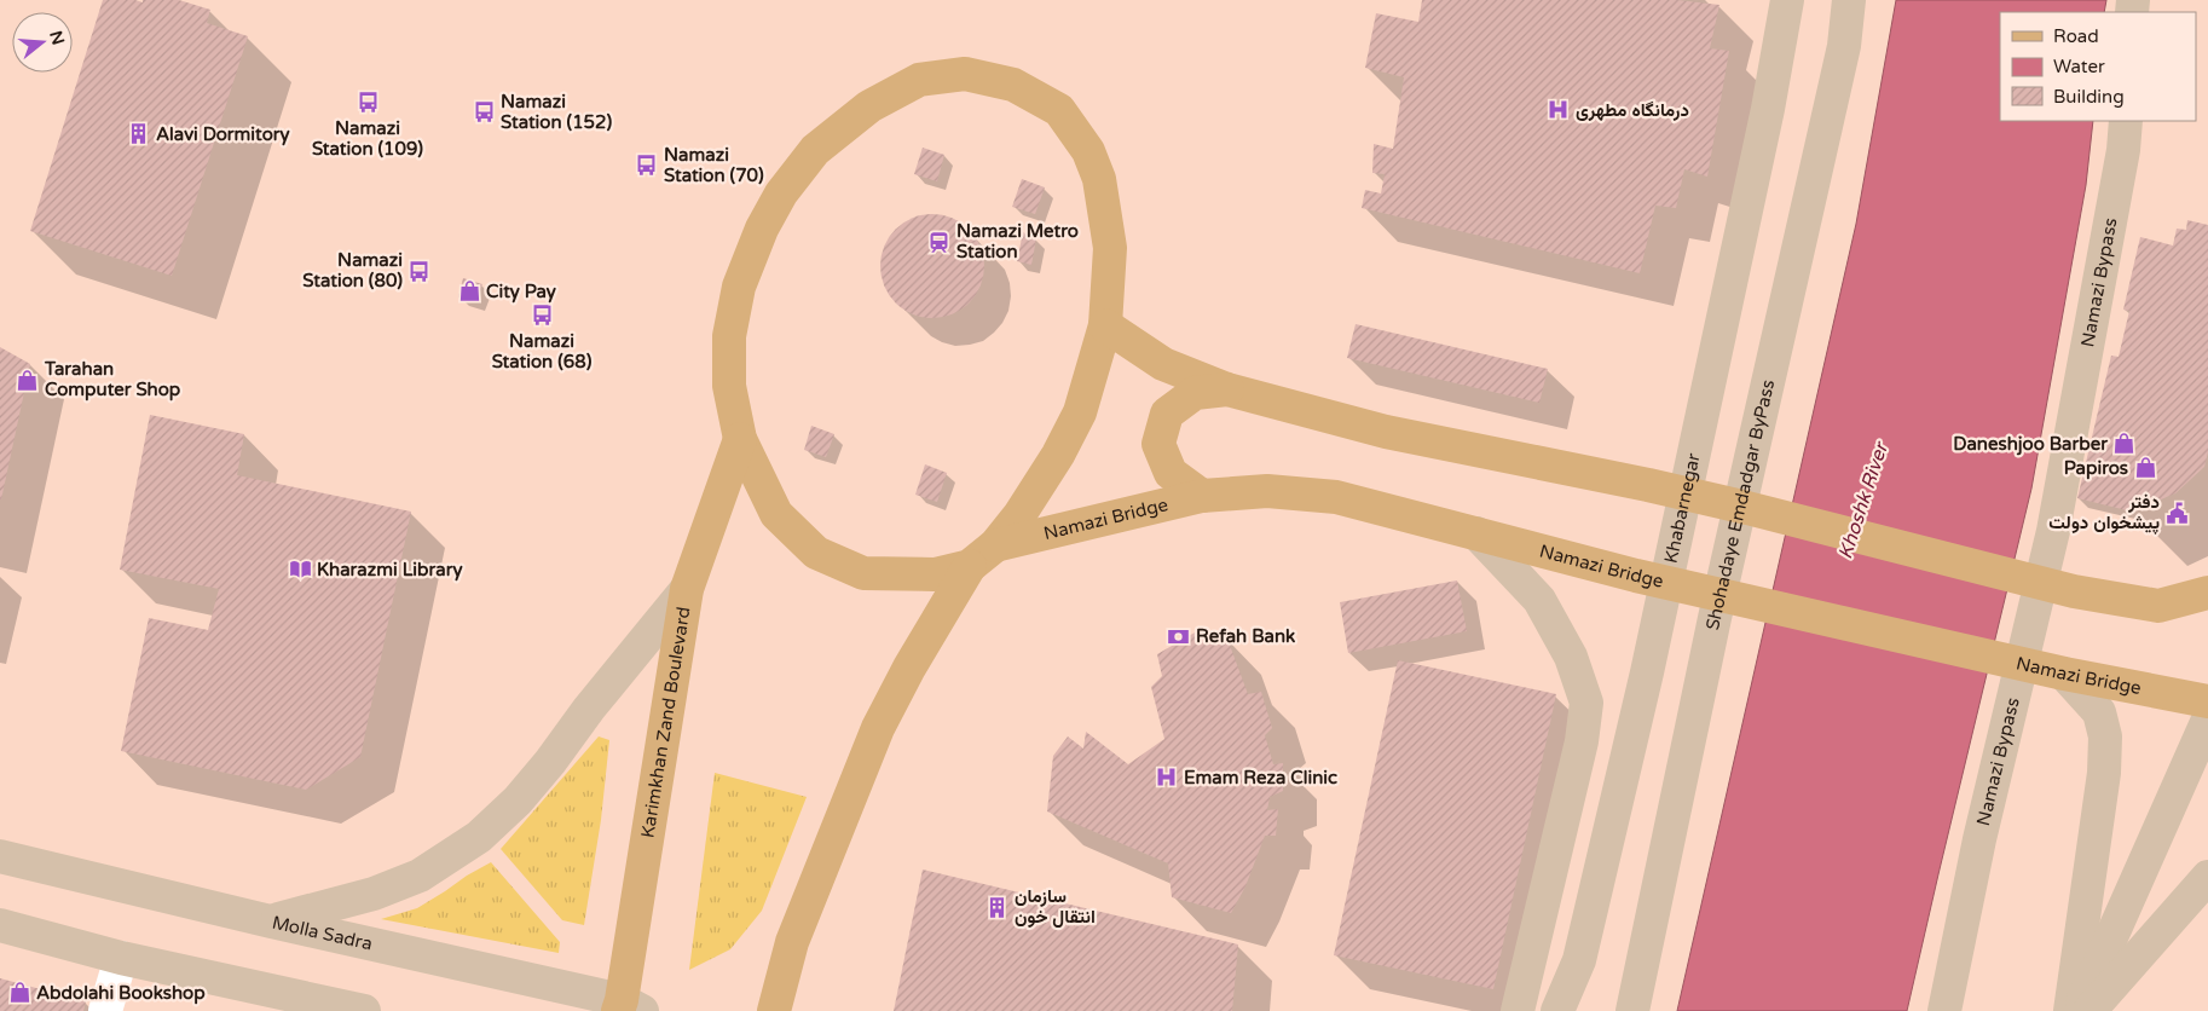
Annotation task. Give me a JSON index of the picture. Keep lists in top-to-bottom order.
{
  "streets": {
    "main road": [
      "Namazi Bypass",
      "Shohadaye Emdadgar ByPass",
      "Khabarnegar",
      "Namazi Bridge",
      "Karimkhan Zand Boulevard",
      "Molla Sadra"
    ]
  },
  "crossings": [
    ["Karimkhan Zand Boulevard", "Molla Sadra"]
  ],
  "water": ["Khoshk River"],
  "places": {
    "bus stop": [
      "Namazi Station (109)",
      "Namazi Station (152)",
      "Namazi Station (70)",
      "Namazi Station (80)",
      "Namazi Station (68)"
    ],
    "hospital": ["درمانگاه مطهری", "Emam Reza Clinic"],
    "building": ["Alavi Dormitory", "سازمان انتقال خون"],
    "station": ["Namazi Metro Station"],
    "shop": [
      "City Pay",
      "Tarahan Computer Shop",
      "Daneshjoo Barber",
      "Papiros",
      "Abdolahi Bookshop"
    ],
    "public building": ["دفتر پیشخوان دولت"],
    "library": ["Kharazmi Library"],
    "bank": ["Refah Bank"]
  },
  "legend": ["Road", "Water", "Building"],
  "north": "right"
}
